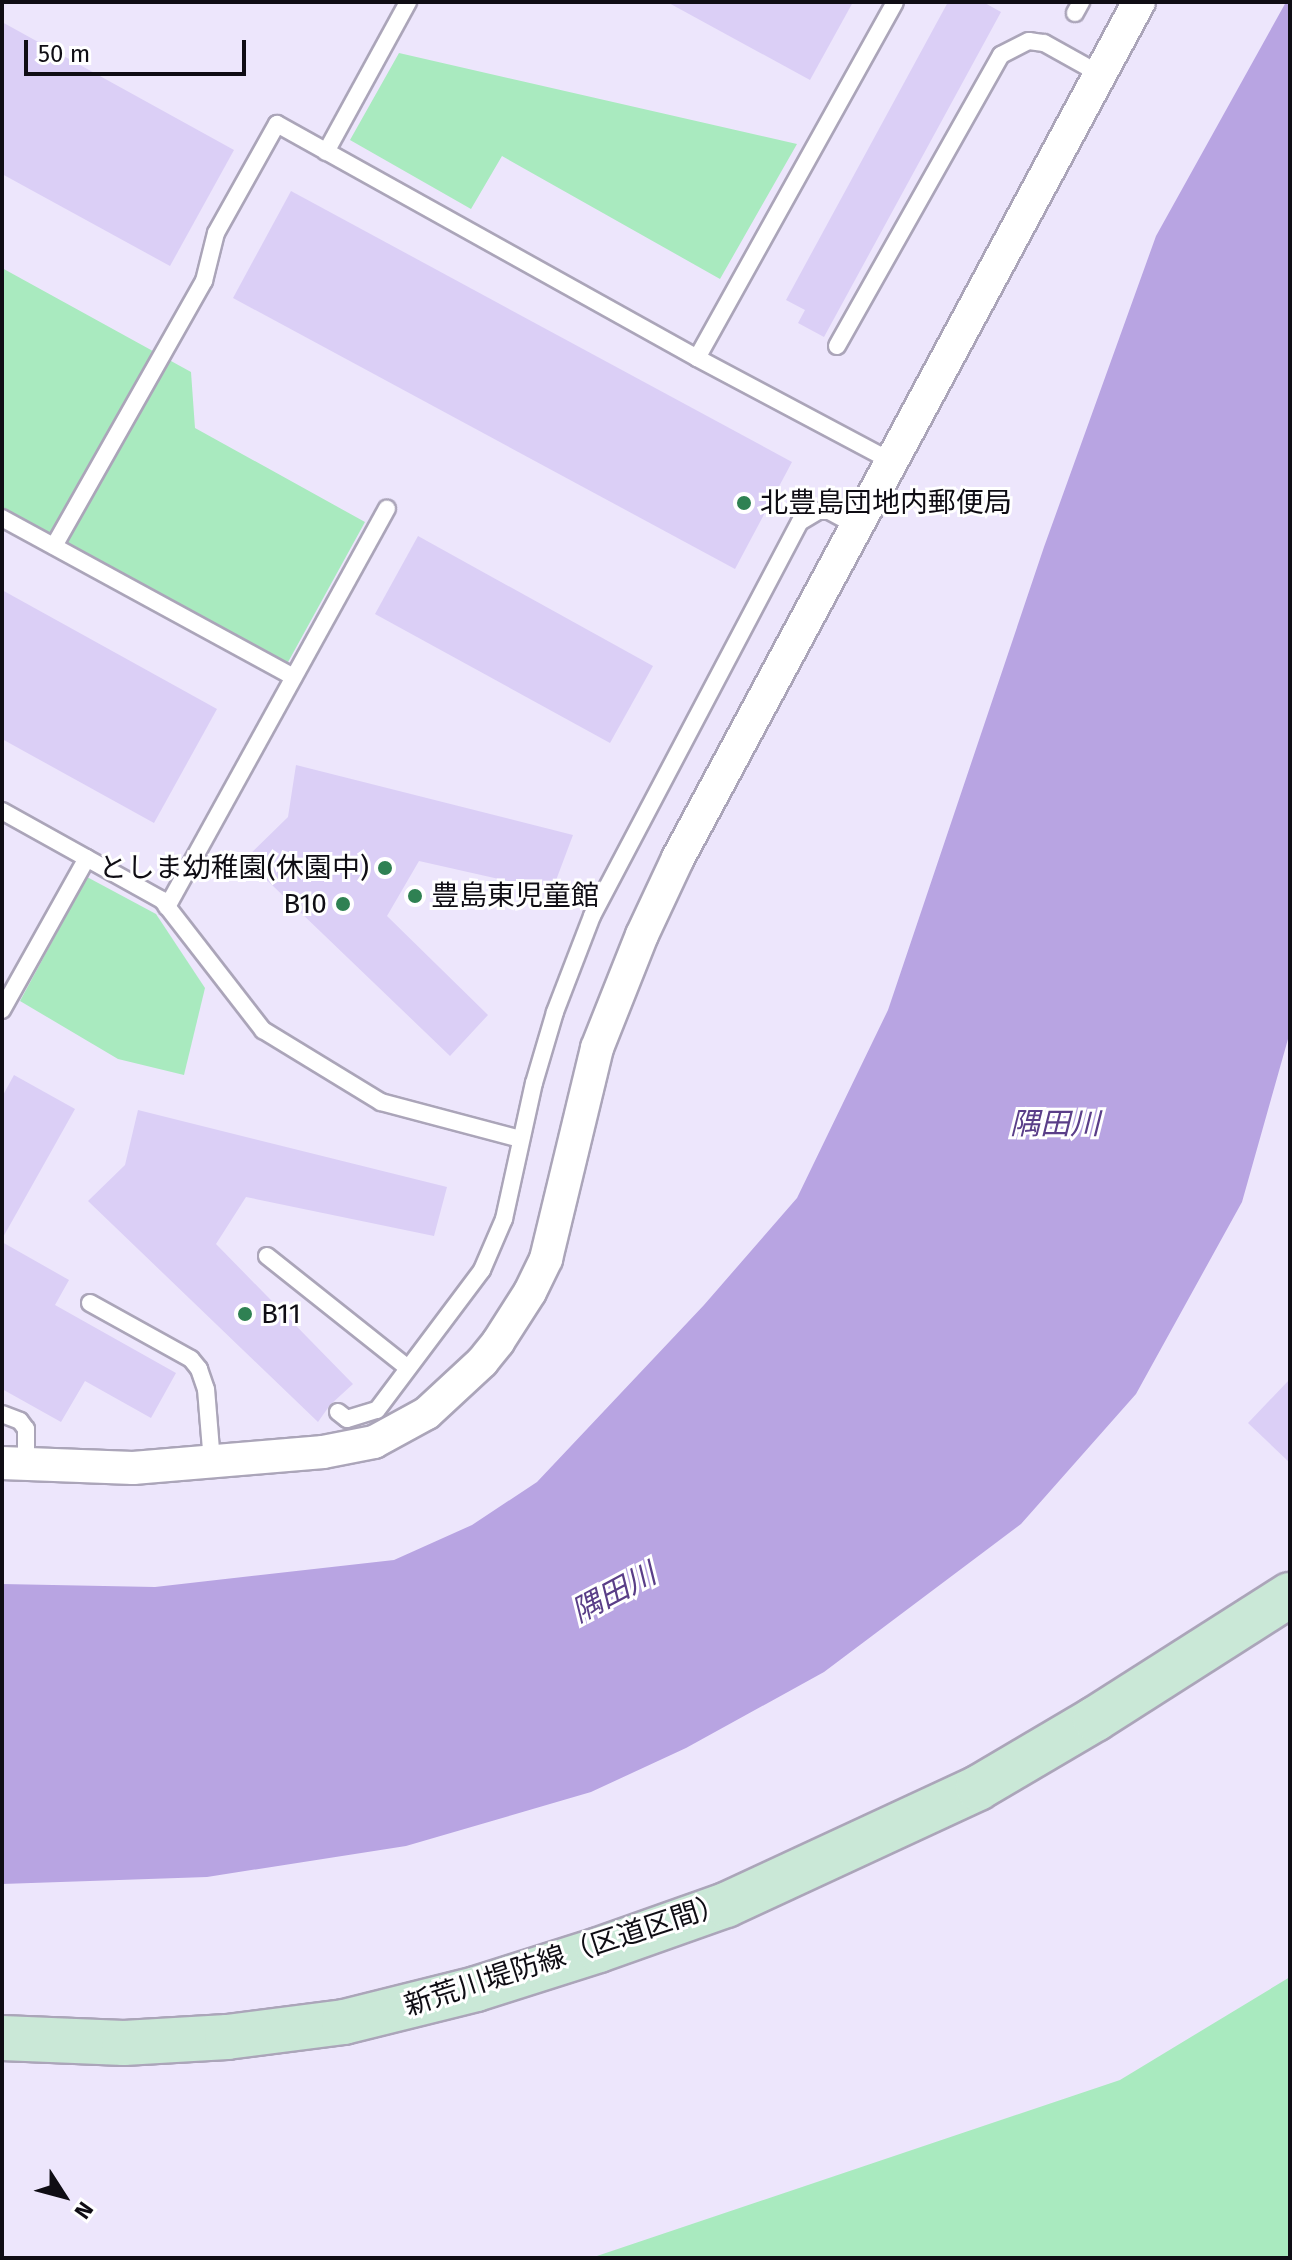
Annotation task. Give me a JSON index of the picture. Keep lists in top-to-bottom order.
{
  "streets": {
    "street": ["新荒川堤防線（区道区間）"]
  },
  "water": ["隅田川"],
  "places": [
    "北豊島団地内郵便局",
    "としま幼稚園(休園中)",
    "豊島東児童館",
    "B10",
    "B11"
  ],
  "scale_bar": "50 m",
  "north": "bottom right"
}
